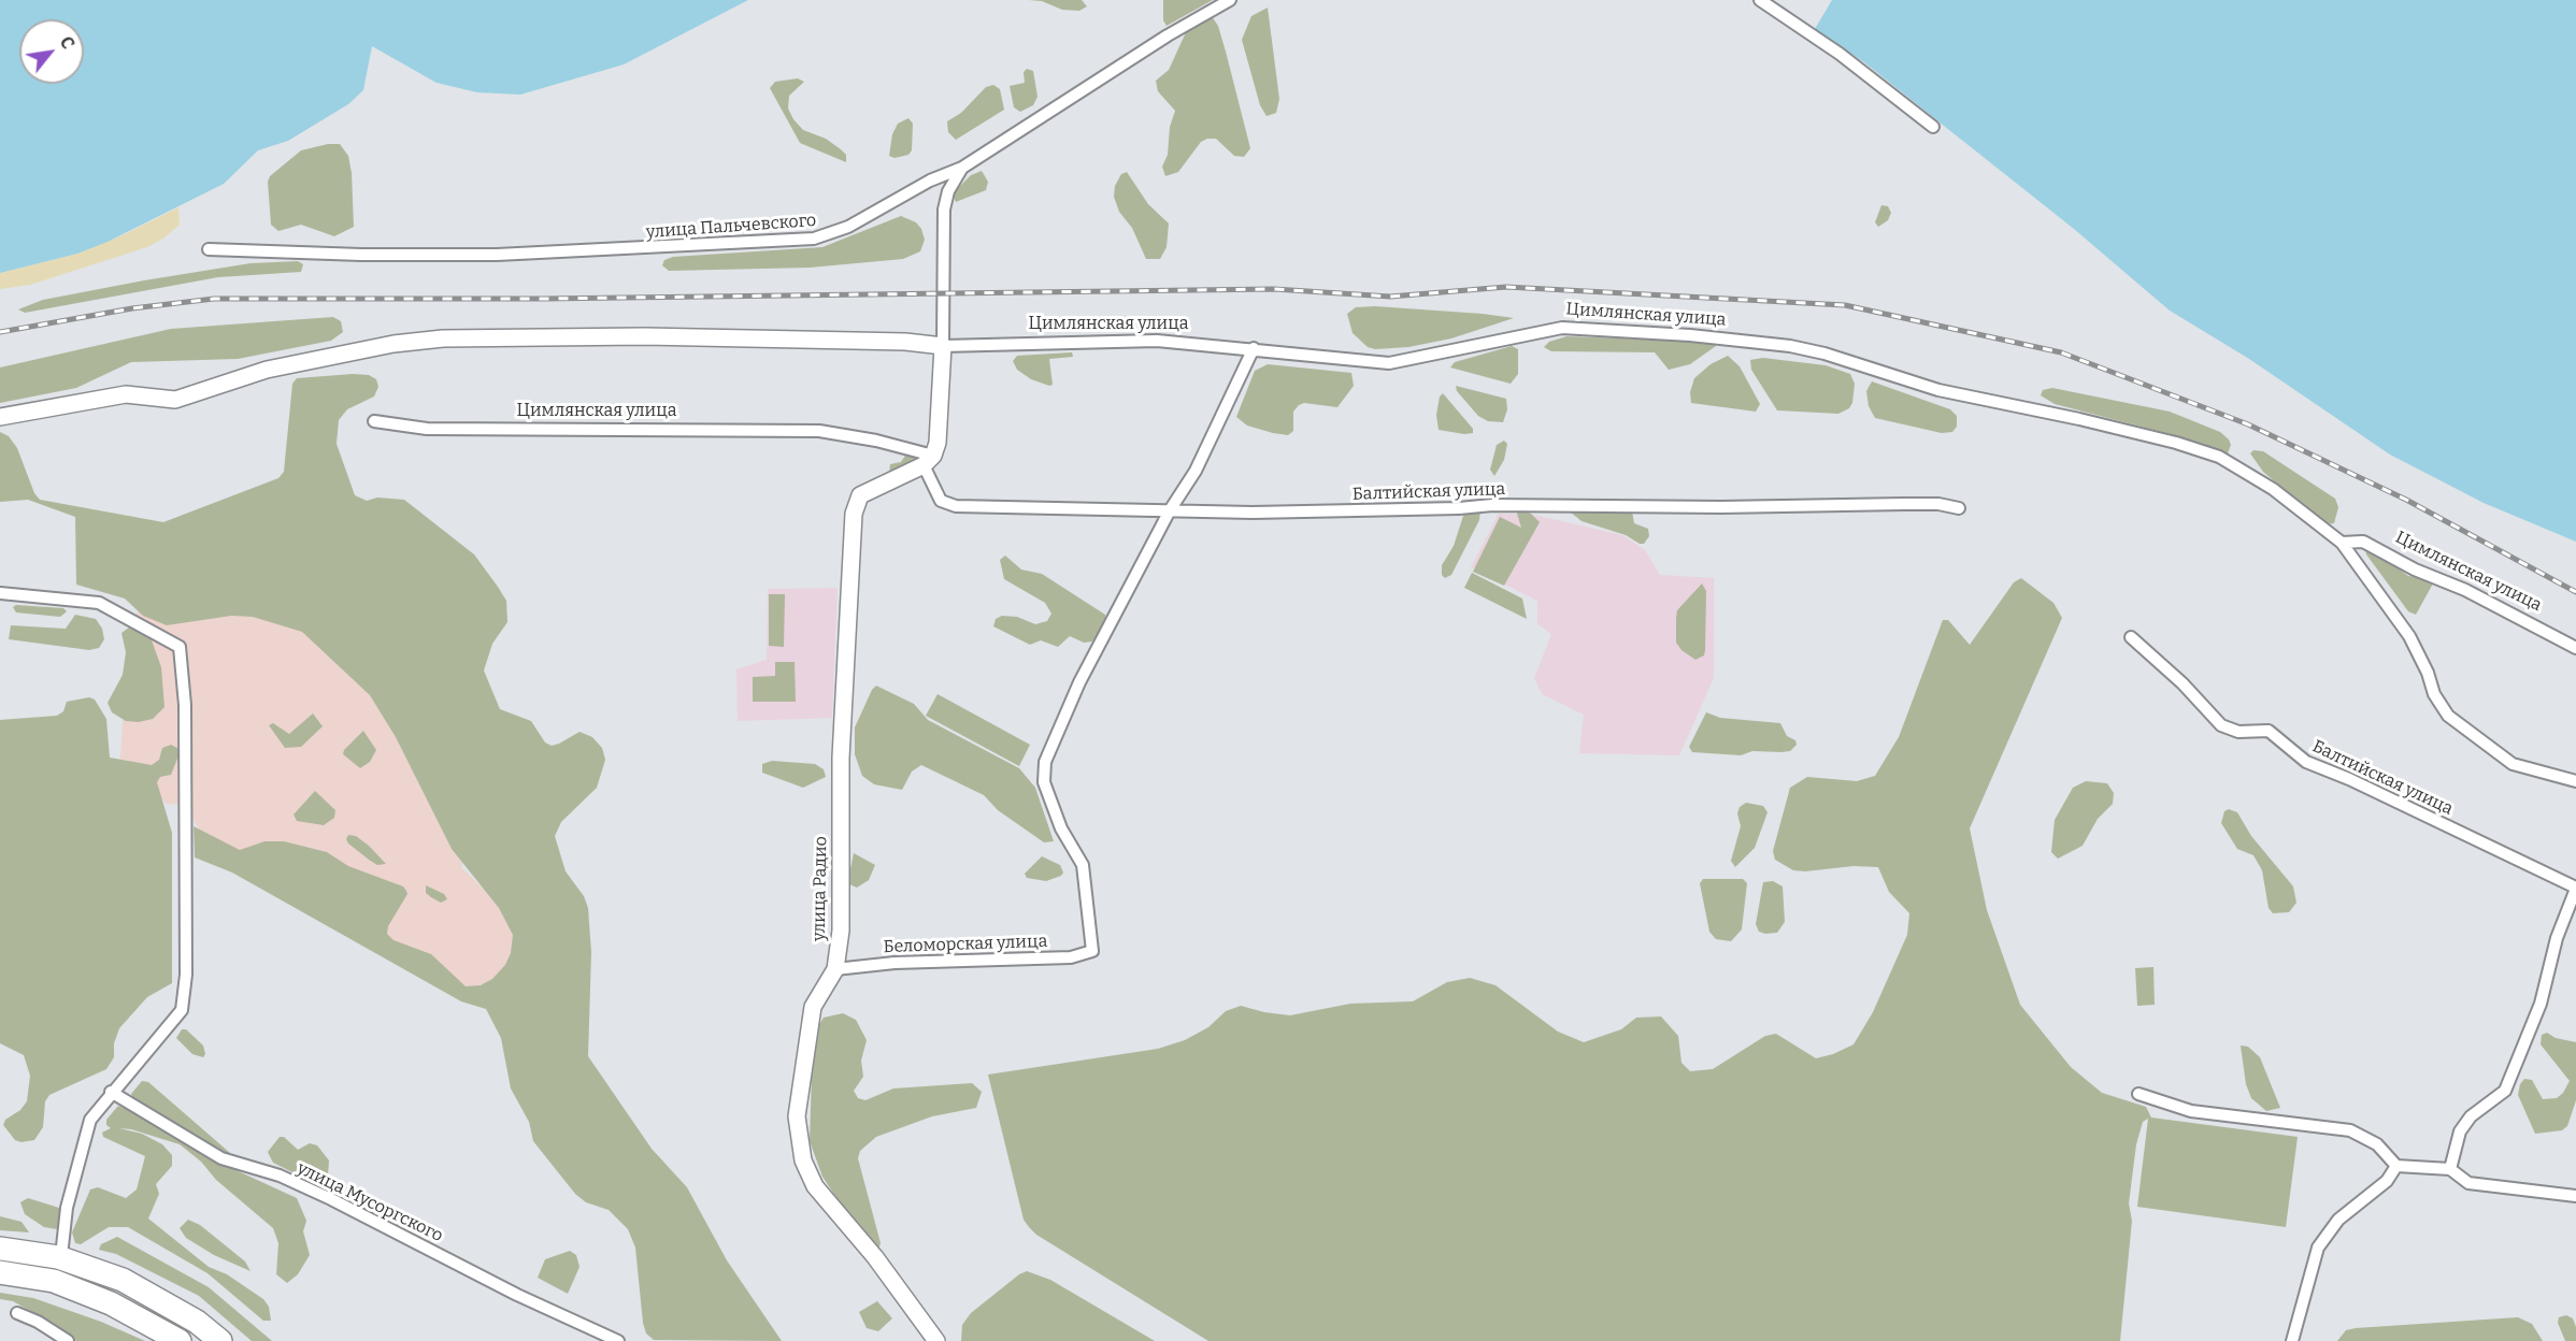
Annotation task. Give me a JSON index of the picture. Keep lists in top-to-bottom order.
{
  "streets": {
    "main road": ["улица Радио"],
    "street": [
      "улица Пальчевского",
      "Цимлянская улица",
      "Балтийская улица",
      "Беломорская улица",
      "улица Мусоргского"
    ]
  },
  "crossings": [
    ["Цимлянская улица", "Балтийская улица"],
    ["Цимлянская улица", "улица Радио"],
    ["Балтийская улица", "улица Радио"],
    ["Балтийская улица", "Беломорская улица"],
    ["улица Радио", "Беломорская улица"]
  ],
  "north": "top right"
}
